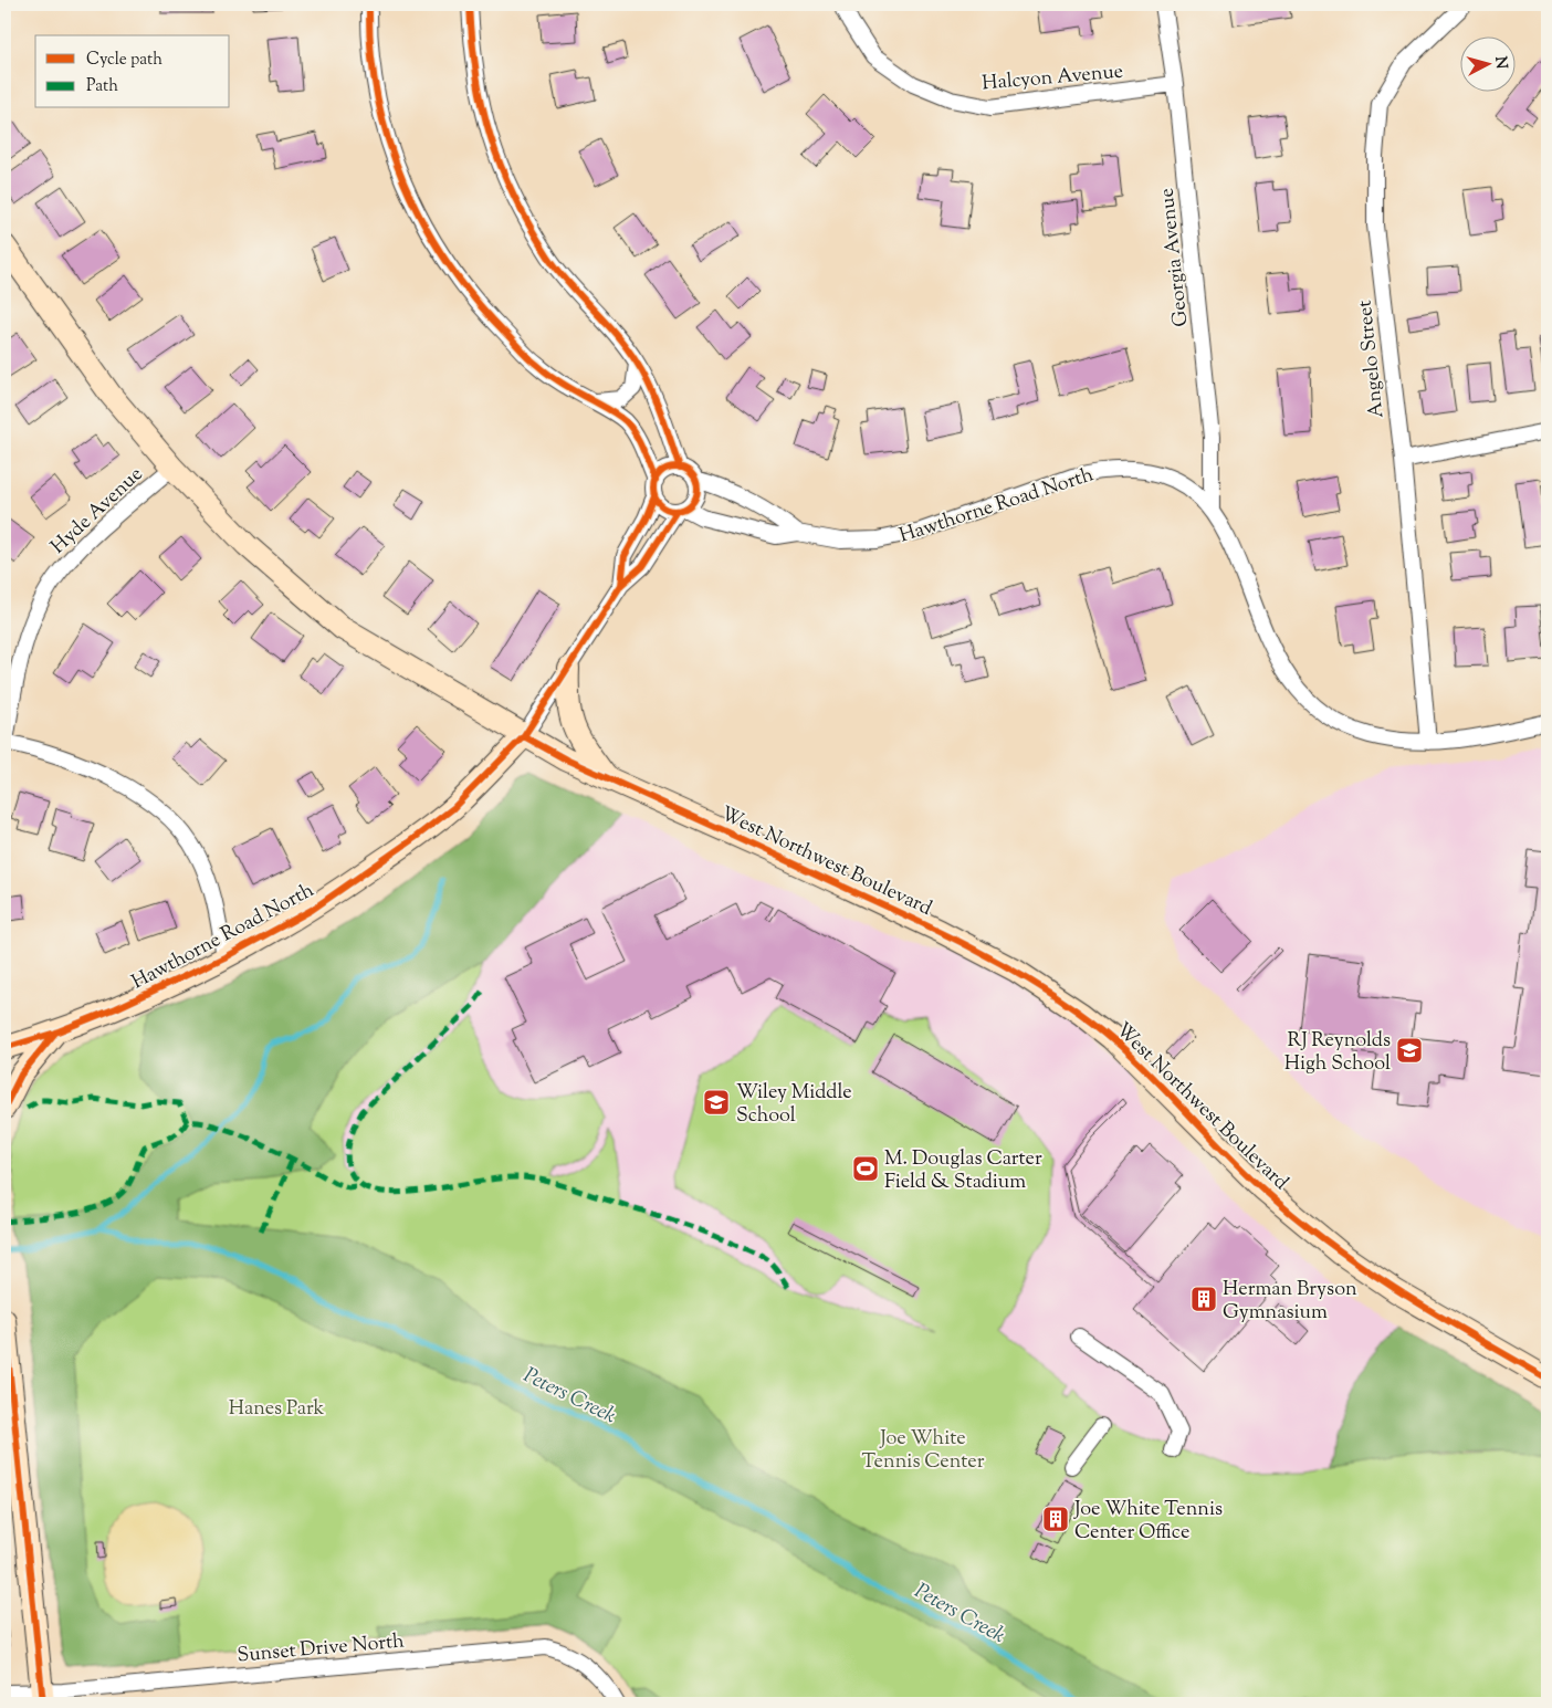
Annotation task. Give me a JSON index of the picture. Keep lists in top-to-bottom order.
{
  "streets": {
    "main road": ["Hawthorne Road North", "West Northwest Boulevard"],
    "street": [
      "Halcyon Avenue",
      "Georgia Avenue",
      "Angelo Street",
      "Hyde Avenue",
      "Sunset Drive North"
    ]
  },
  "crossings": [
    ["Halcyon Avenue", "Georgia Avenue"],
    ["Georgia Avenue", "Hawthorne Road North"],
    ["Angelo Street", "Hawthorne Road North"],
    ["Hawthorne Road North", "West Northwest Boulevard"],
    ["Hyde Avenue", "West Northwest Boulevard"]
  ],
  "water": ["Peters Creek"],
  "parks": ["Hanes Park", "Joe White Tennis Center"],
  "places": {
    "school or university": ["RJ Reynolds High School", "Wiley Middle School"],
    "sports": ["M. Douglas Carter Field & Stadium"],
    "building": ["Herman Bryson Gymnasium", "Joe White Tennis Center Office"]
  },
  "legend": ["Cycle path", "Path"],
  "north": "right"
}
